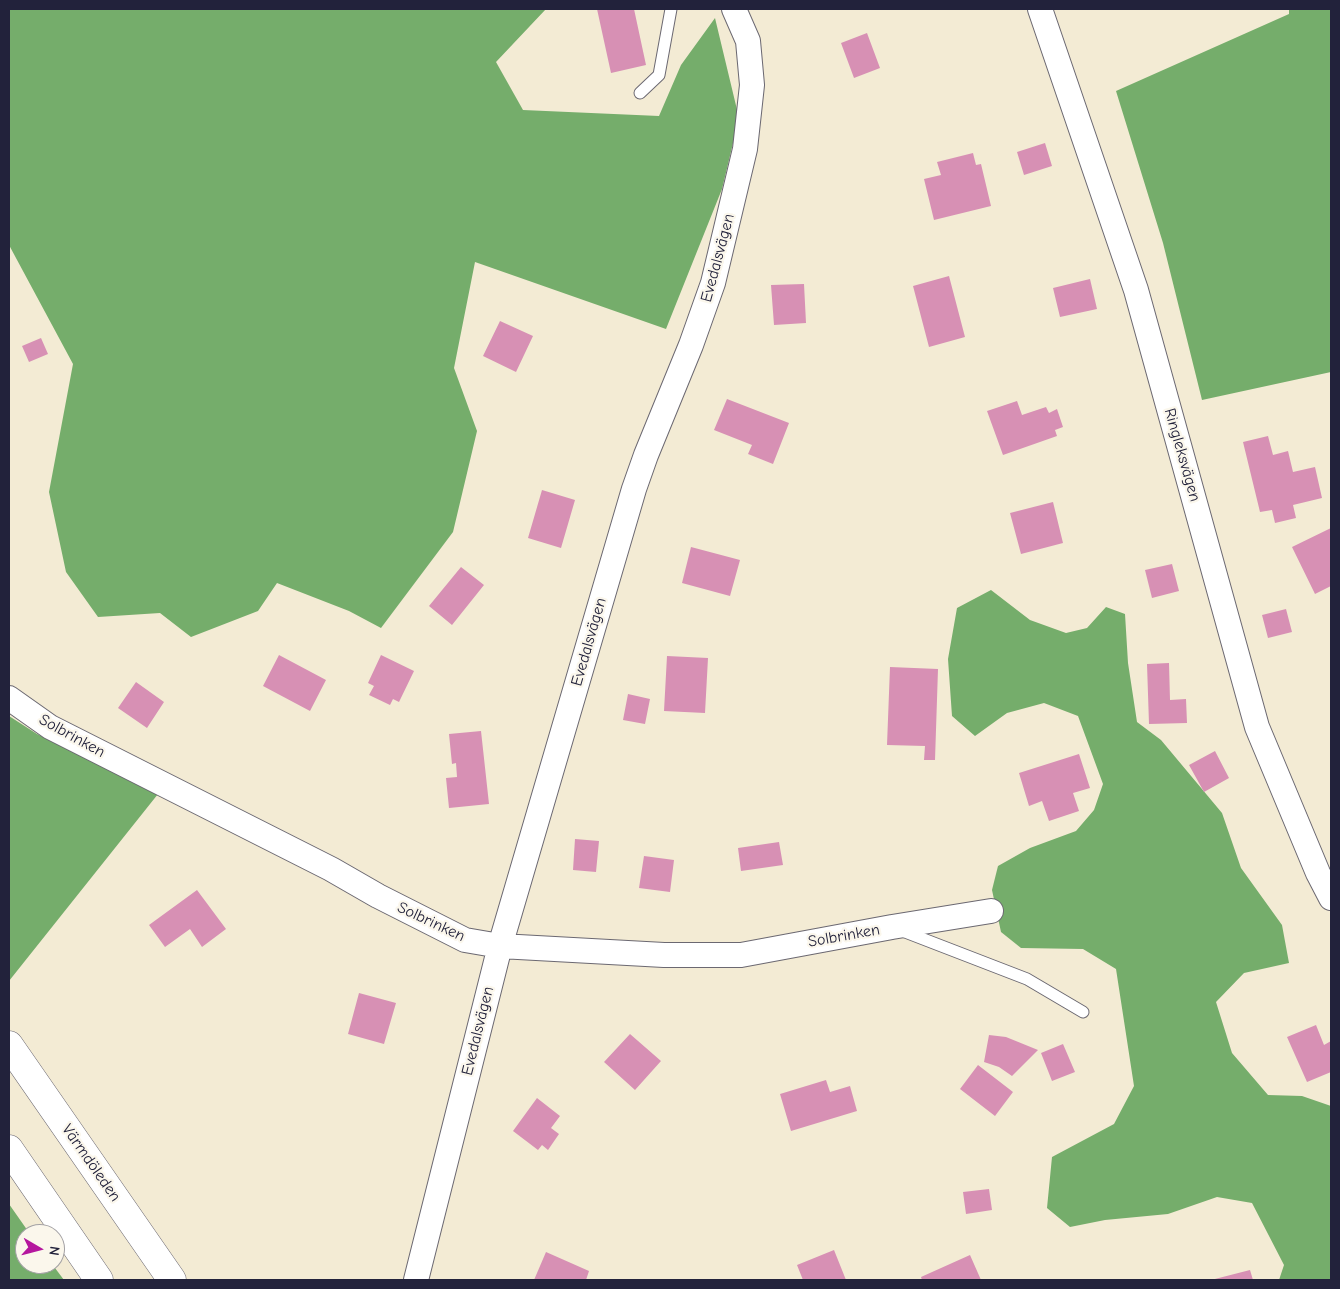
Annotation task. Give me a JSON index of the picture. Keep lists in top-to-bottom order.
{
  "streets": {
    "highway": ["Värmdöleden"],
    "street": ["Evedalsvägen", "Ringleksvägen", "Solbrinken"]
  },
  "crossings": [
    ["Evedalsvägen", "Solbrinken"]
  ],
  "north": "right"
}
